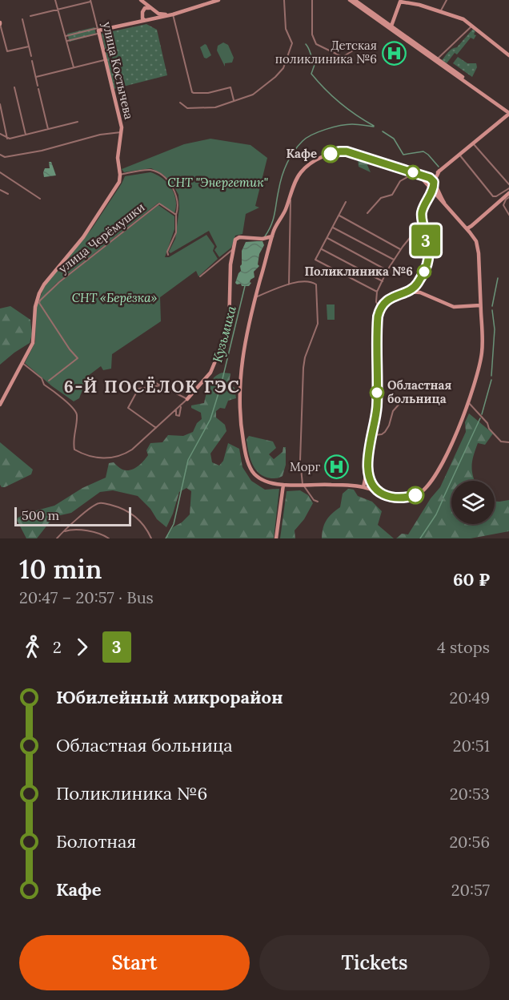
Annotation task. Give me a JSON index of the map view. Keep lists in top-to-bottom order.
{
  "streets": {
    "main road": ["улица Костычева"],
    "street": ["улица Черёмушки"]
  },
  "districts": ["6-Й ПОСЁЛОК ГЭС"],
  "water": ["Кузьмиха"],
  "parks": ["СНТ \"Энергетик\"", "СНТ «Берёзка»"],
  "places": {
    "hospital": ["Детская поликлиника №6", "Морг"],
    "other": ["Кафе", "Поликлиника №6", "Областная больница"]
  },
  "lines": ["bus line 3"],
  "scale_bar": "500 m",
  "page": {
    "on_map": "3",
    "scale": "500 m",
    "heading": ["10 min", "20:47 – 20:57 · Bus", "60 ₽"],
    "legs": ["2", "3", "4 stops"],
    "list": [
      {
        "name": "Юбилейный микрорайон",
        "value": "20:49"
      },
      {
        "name": "Областная больница",
        "value": "20:51"
      },
      {
        "name": "Поликлиника №6",
        "value": "20:53"
      },
      {
        "name": "Болотная",
        "value": "20:56"
      },
      {
        "name": "Кафе",
        "value": "20:57"
      }
    ],
    "buttons": ["Start", "Tickets"]
  }
}
